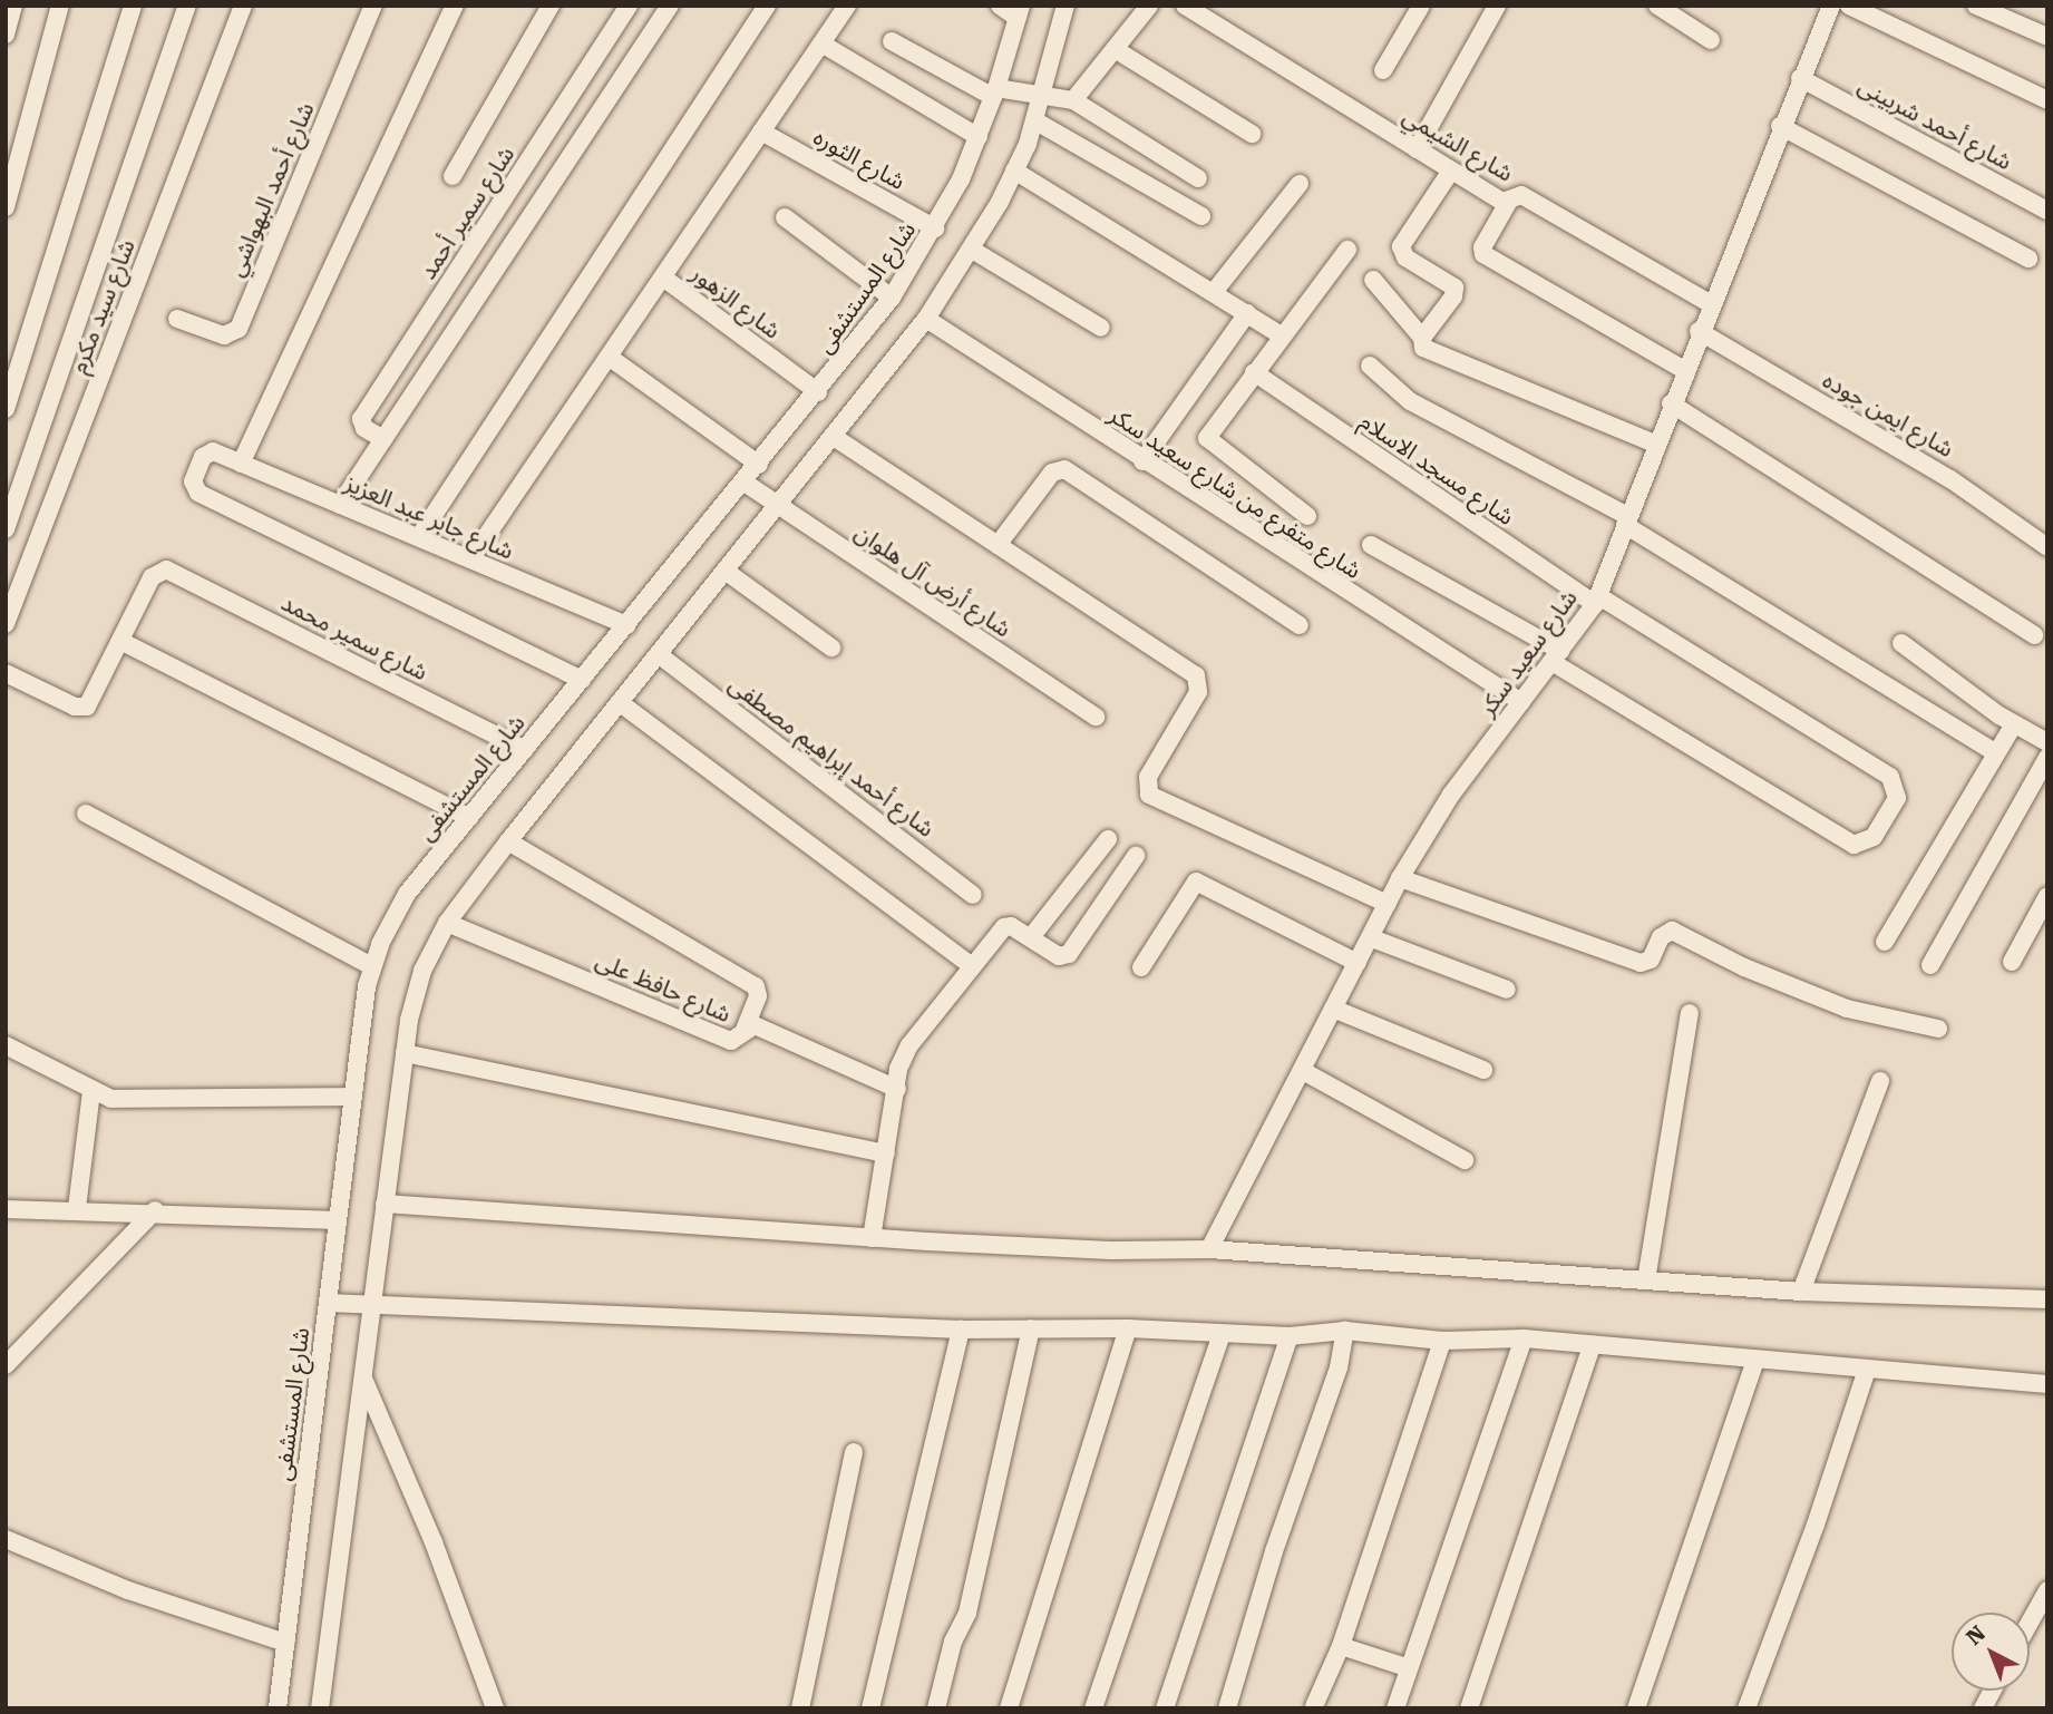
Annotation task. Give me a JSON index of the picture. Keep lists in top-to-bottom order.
{
  "streets": {
    "street": [
      "شارع أحمد شربينى",
      "شارع الشيمي",
      "شارع الثوره",
      "شارع أحمد البهواشي",
      "شارع سمير أحمد",
      "شارع المستشفى",
      "شارع الزهور",
      "شارع سيد مكرم",
      "شارع ايمن جوده",
      "شارع مسجد الاسلام",
      "شارع متفرع من شارع سعيد سكر",
      "شارع جابر عبد العزيز",
      "شارع أرض آل هلوان",
      "شارع سمير محمد",
      "شارع سعيد سكر",
      "شارع أحمد إبراهيم مصطفى",
      "شارع حافظ على"
    ]
  },
  "crossings": [
    ["شارع أحمد شربينى", "شارع سعيد سكر"],
    ["شارع الشيمي", "شارع سعيد سكر"],
    ["شارع الثوره", "شارع المستشفى"],
    ["شارع المستشفى", "شارع الزهور"],
    ["شارع المستشفى", "شارع جابر عبد العزيز"],
    ["شارع المستشفى", "شارع أرض آل هلوان"],
    ["شارع المستشفى", "شارع سمير محمد"],
    ["شارع ايمن جوده", "شارع سعيد سكر"],
    ["شارع مسجد الاسلام", "شارع سعيد سكر"],
    ["شارع متفرع من شارع سعيد سكر", "شارع سعيد سكر"]
  ],
  "north": "top left"
}
